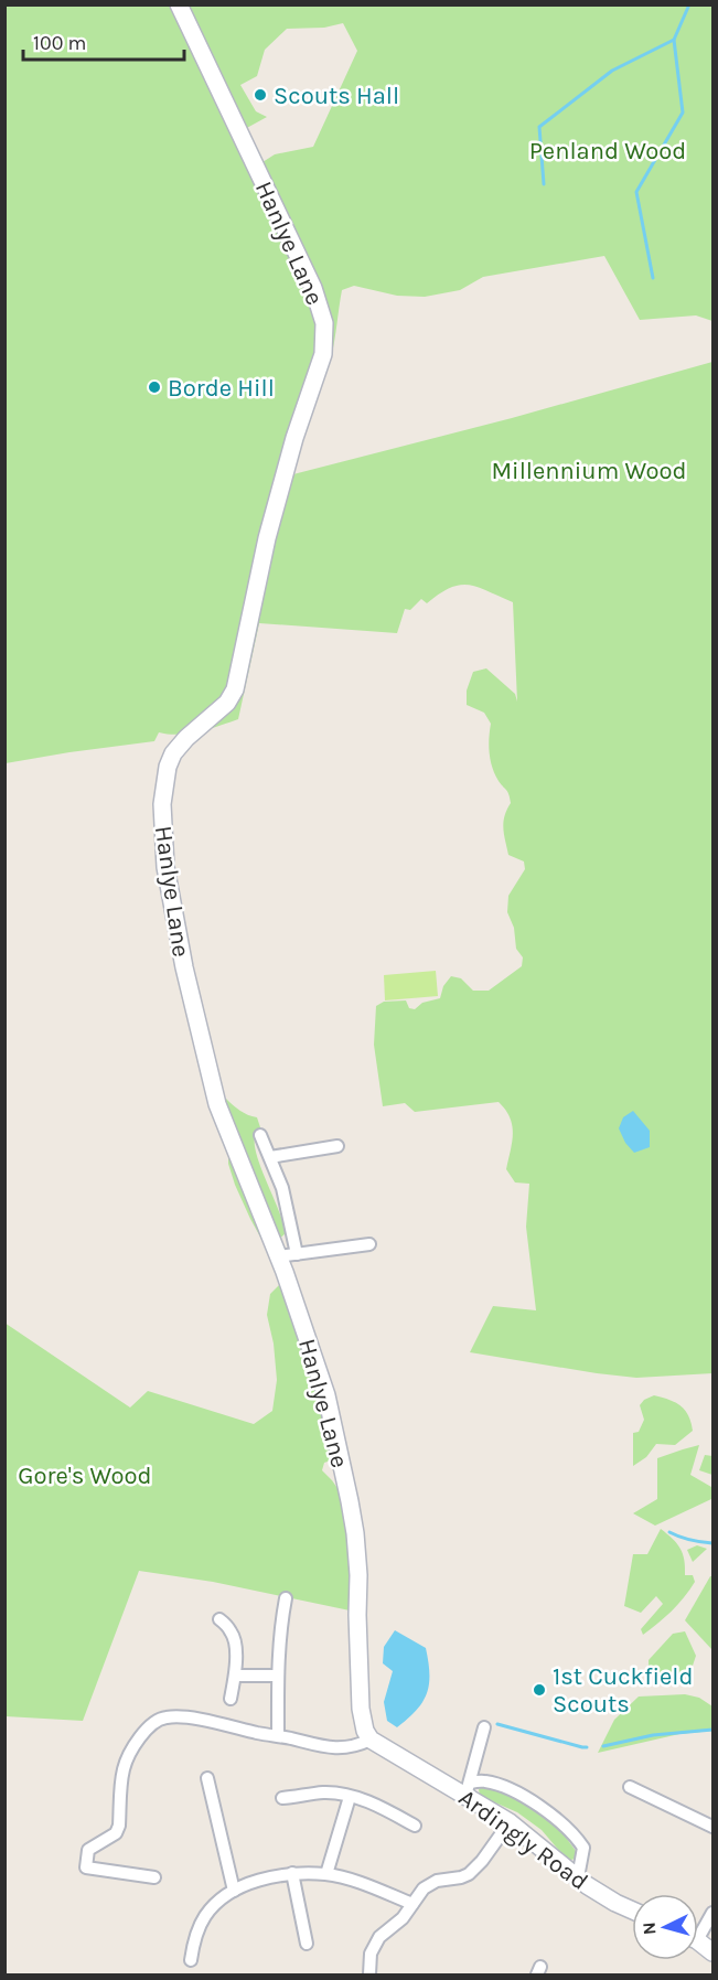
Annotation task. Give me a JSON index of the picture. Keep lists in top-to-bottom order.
{
  "streets": {
    "street": ["Hanlye Lane", "Ardingly Road"]
  },
  "crossings": [
    ["Hanlye Lane", "Ardingly Road"]
  ],
  "parks": ["Penland Wood", "Millennium Wood", "Gore's Wood"],
  "places": ["Scouts Hall", "Borde Hill", "1st Cuckfield Scouts"],
  "scale_bar": "100 m",
  "north": "left"
}
